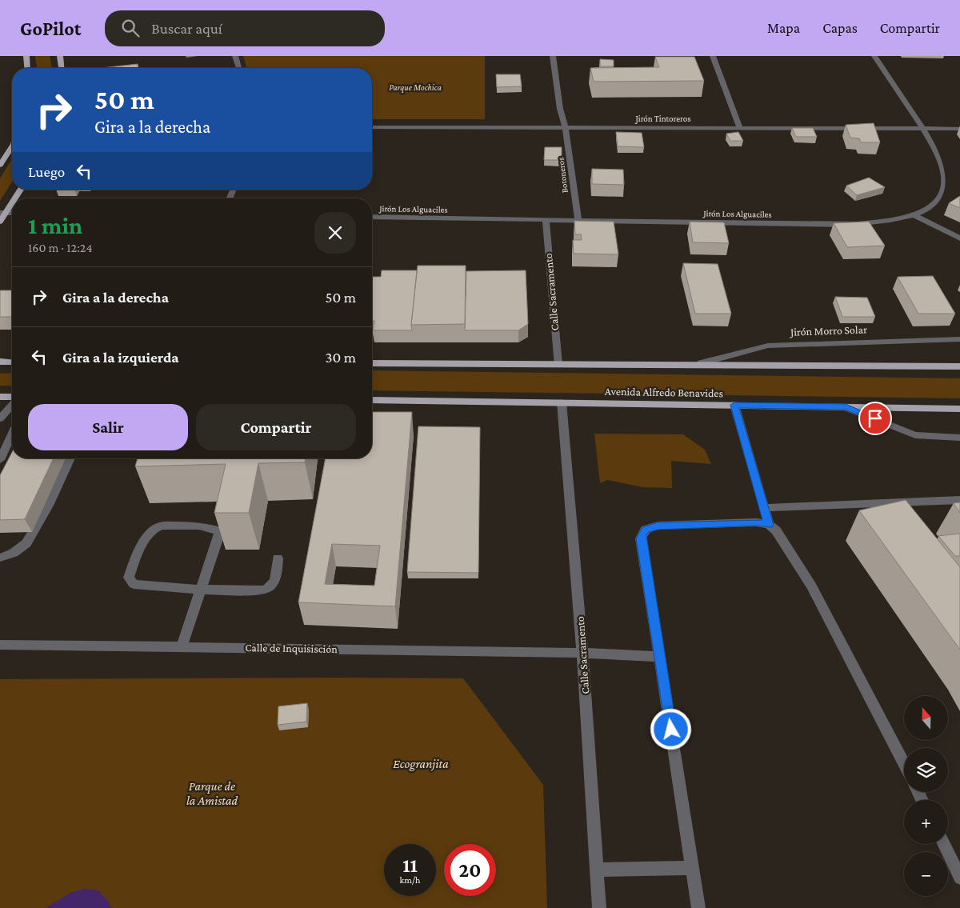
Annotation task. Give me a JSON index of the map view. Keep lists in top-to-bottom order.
{
  "streets": {
    "main road": ["Avenida Alfredo Benavides"],
    "street": [
      "Jirón Tintoreros",
      "Botoneros",
      "Jirón Los Alguaciles",
      "Calle Sacramento",
      "Jirón Morro Solar",
      "Calle de Inquisisción"
    ]
  },
  "crossings": [
    ["Jirón Tintoreros", "Botoneros"],
    ["Jirón Tintoreros", "Jirón Los Alguaciles"],
    ["Botoneros", "Jirón Los Alguaciles"],
    ["Jirón Los Alguaciles", "Calle Sacramento"],
    ["Calle Sacramento", "Avenida Alfredo Benavides"],
    ["Calle Sacramento", "Calle de Inquisisción"]
  ],
  "parks": ["Parque Mochica", "Ecogranjita", "Parque de la Amistad"],
  "north": "top",
  "page": {
    "header": "GoPilot",
    "search": "Buscar aquí",
    "nav": ["Mapa", "Capas", "Compartir"],
    "turn": ["50 m", "Gira a la derecha"],
    "then": "Luego",
    "heading": ["1 min", "160 m · 12:24"],
    "list": [
      {
        "name": "Gira a la derecha",
        "value": "50 m"
      },
      {
        "name": "Gira a la izquierda",
        "value": "30 m"
      }
    ],
    "buttons": ["Salir", "Compartir"],
    "map_buttons": ["+", "−"],
    "speed": "11 km/h",
    "limit": "20"
  }
}
